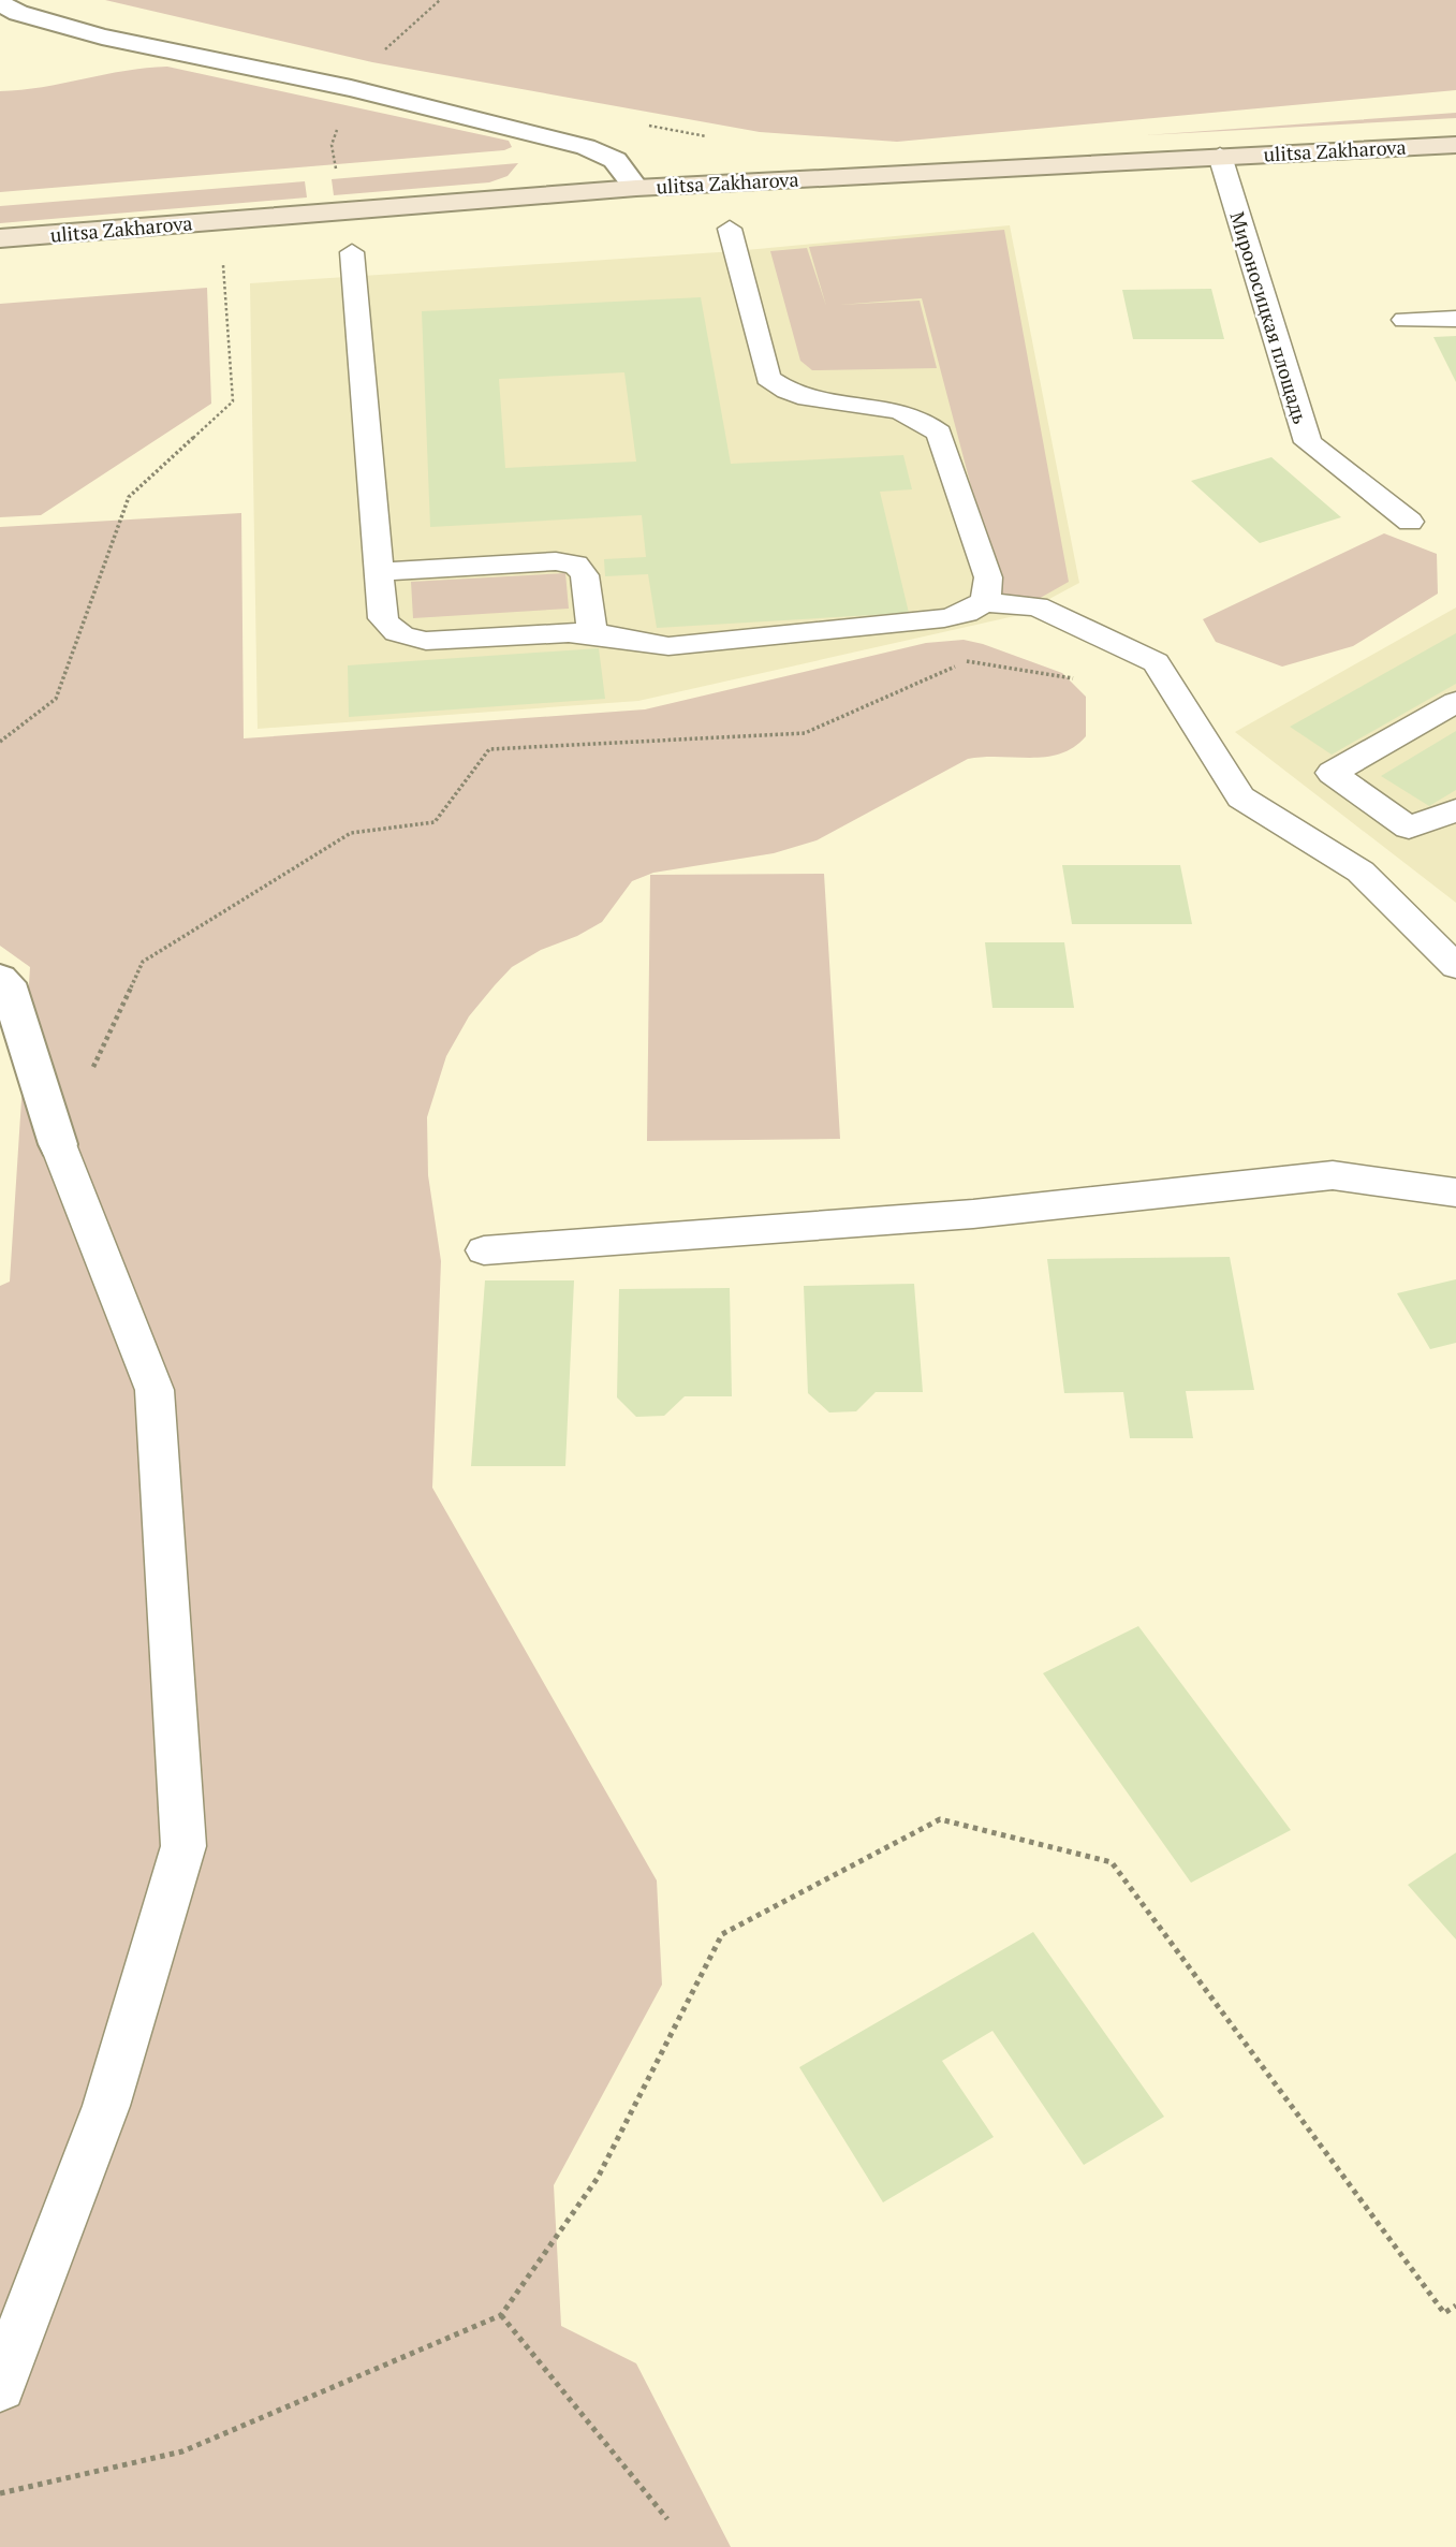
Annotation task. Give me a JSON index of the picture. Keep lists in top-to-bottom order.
{
  "streets": {
    "main road": ["ulitsa Zakharova"],
    "lane": ["Мироносицкая площадь"]
  },
  "crossings": [
    ["ulitsa Zakharova", "Мироносицкая площадь"]
  ]
}
